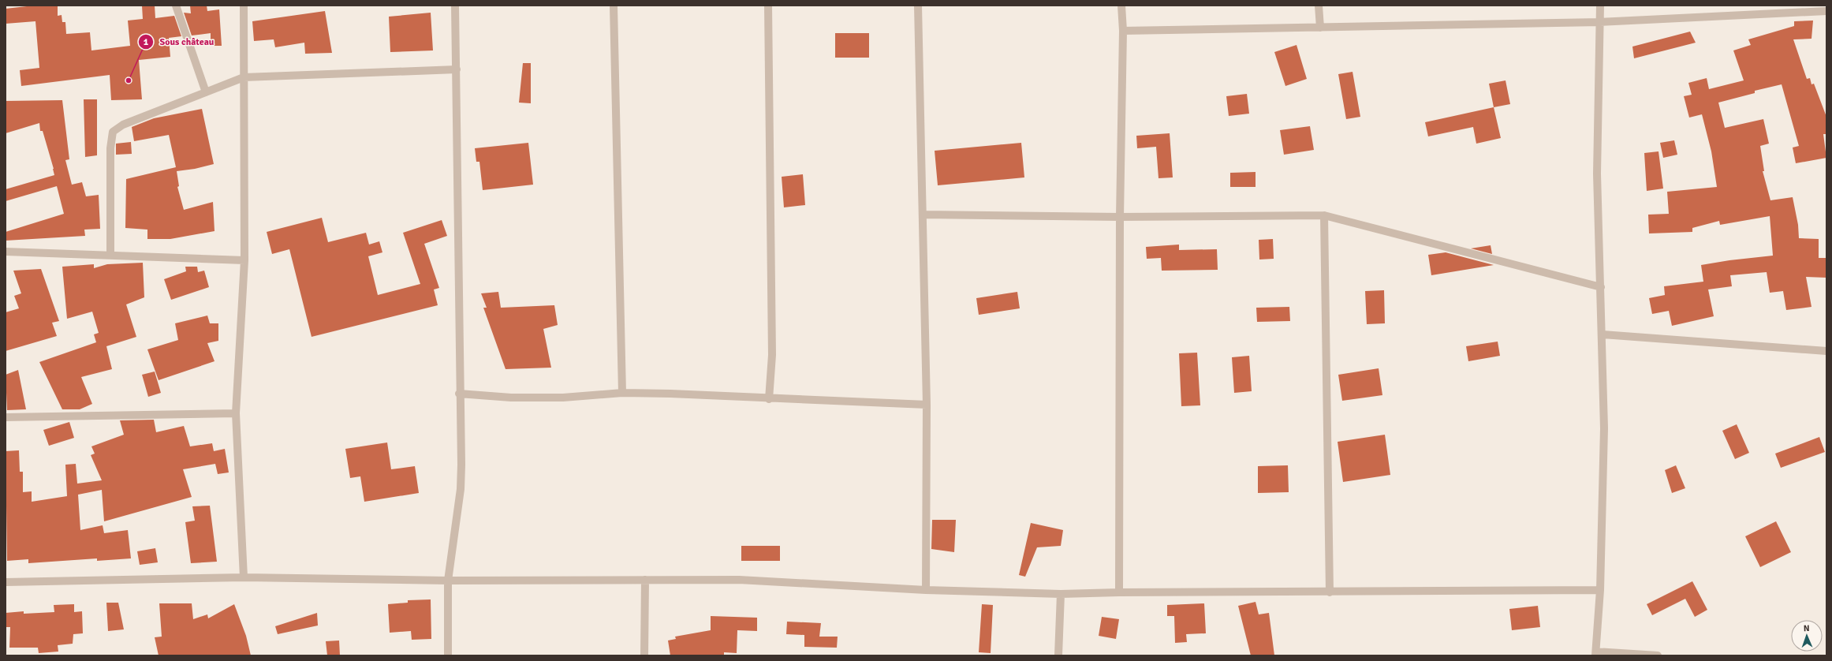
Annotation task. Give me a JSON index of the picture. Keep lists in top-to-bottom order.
{
  "places": ["Sous château"],
  "north": "top"
}
